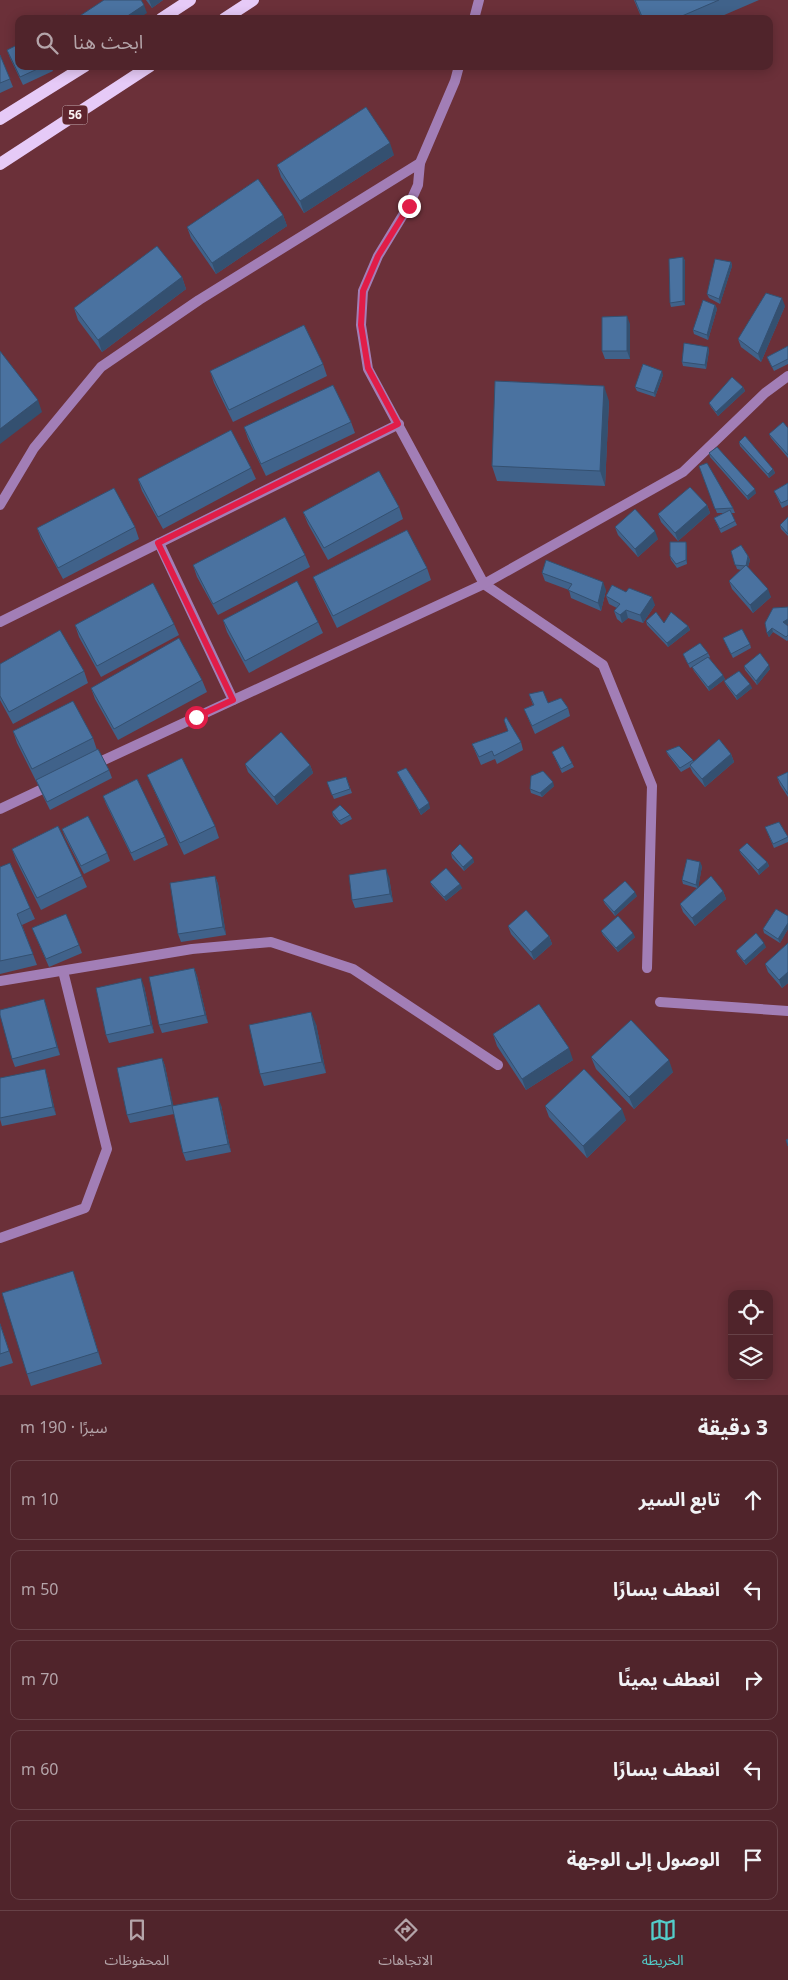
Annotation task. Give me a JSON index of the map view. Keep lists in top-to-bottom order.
{
  "streets": {
    "main road": ["56"]
  },
  "page": {
    "search": "ابحث هنا",
    "heading": ["3 دقيقة", "سيرًا · 190 m"],
    "list": [
      ["تابع السير", "10 m"],
      ["انعطف يسارًا", "50 m"],
      ["انعطف يمينًا", "70 m"],
      ["انعطف يسارًا", "60 m"],
      "الوصول إلى الوجهة"
    ],
    "nav": ["الخريطة", "الاتجاهات", "المحفوظات"]
  }
}
